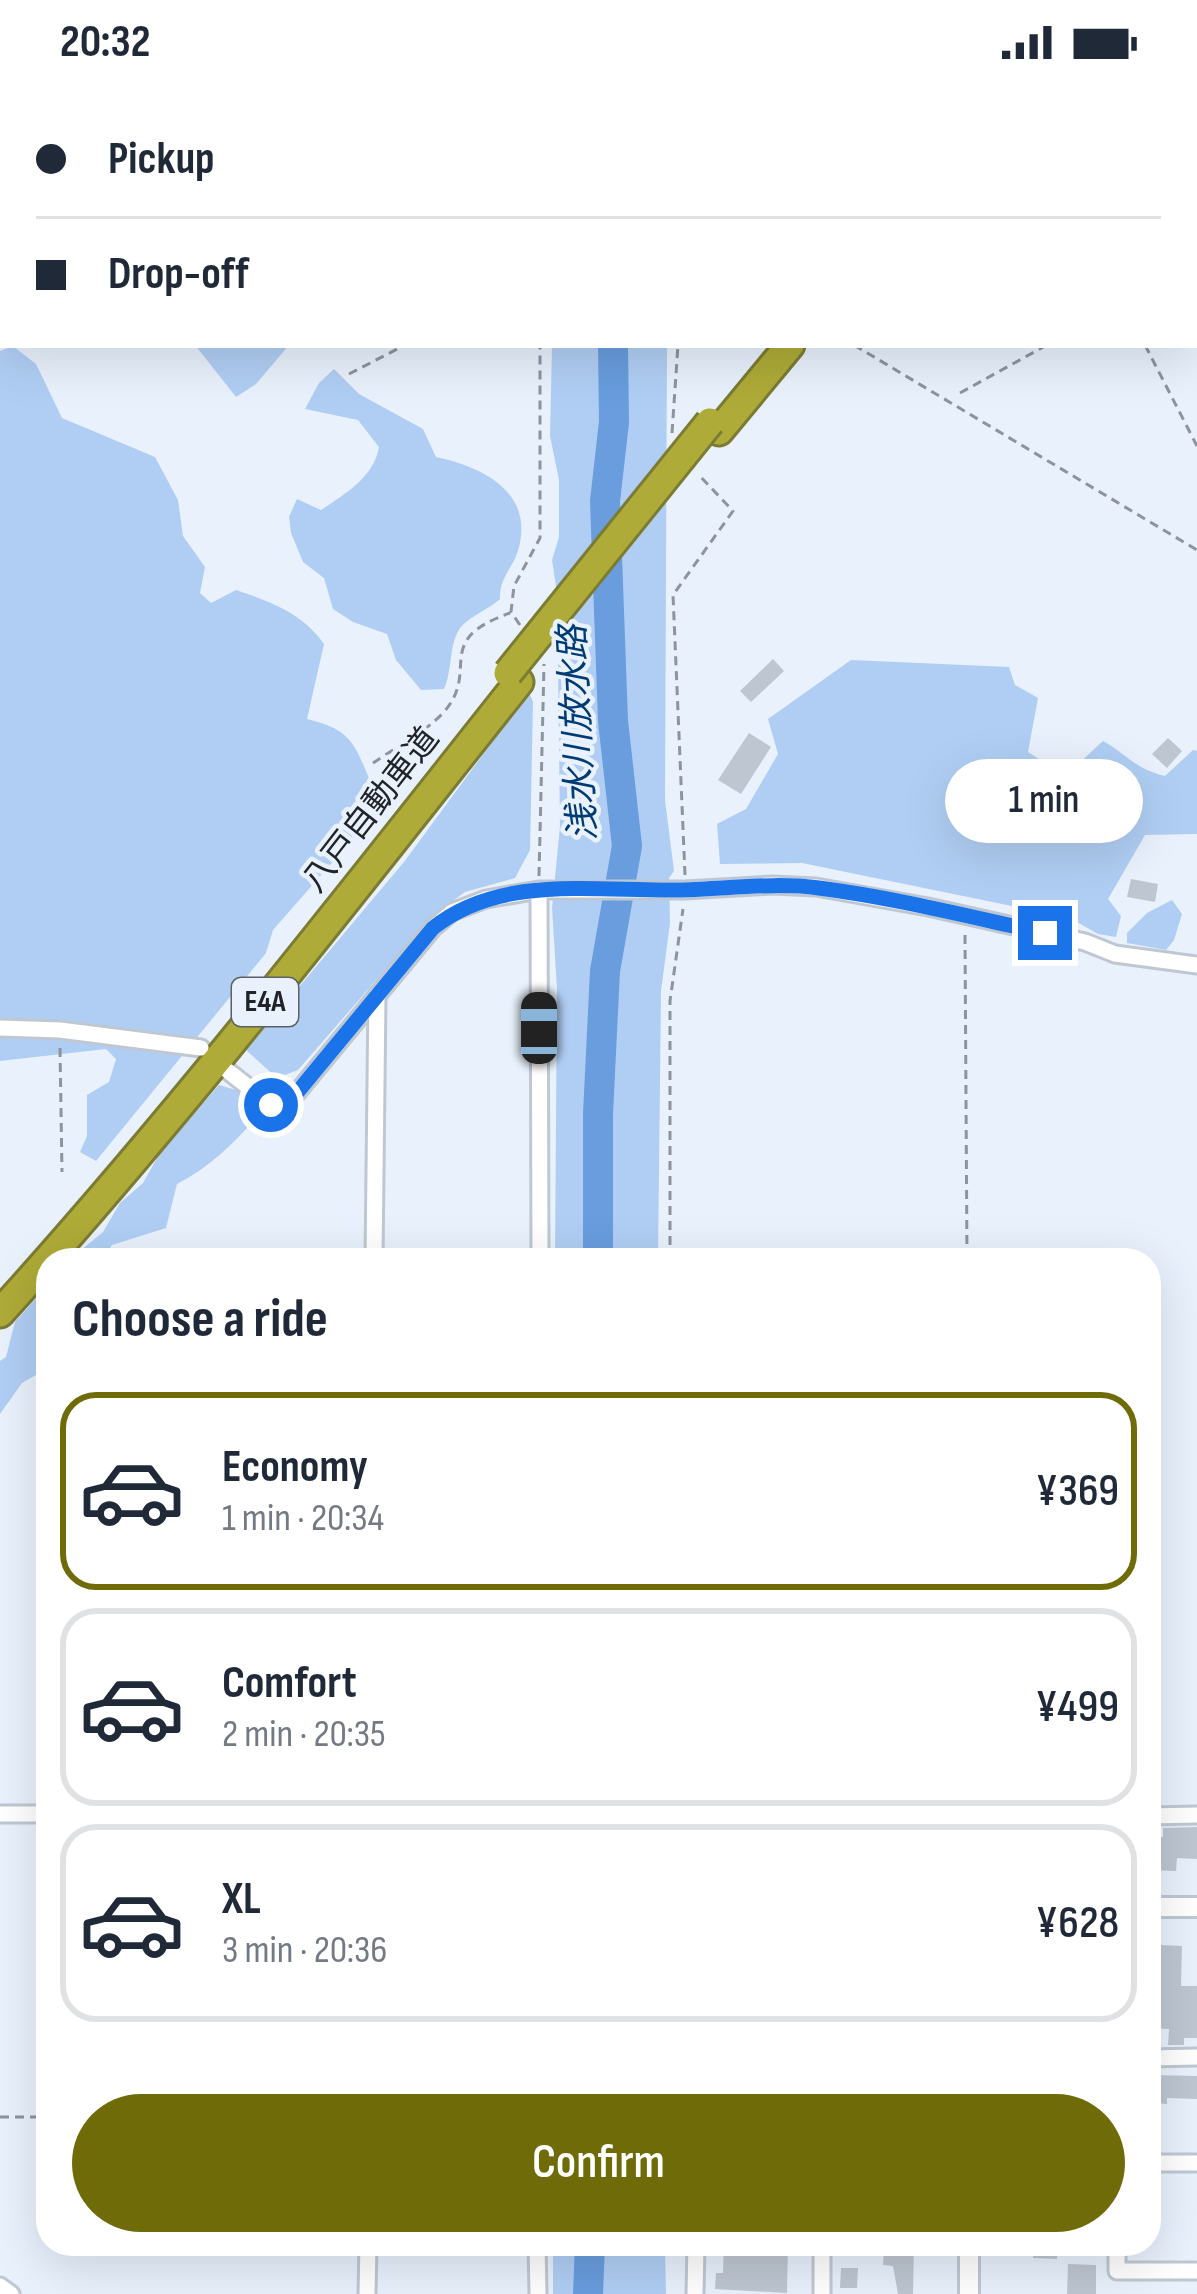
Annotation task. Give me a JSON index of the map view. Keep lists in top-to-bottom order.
{
  "streets": {
    "highway": ["八戸自動車道", "E4A"]
  },
  "water": ["浅水川放水路"],
  "page": {
    "status": "20:32",
    "banner": ["Pickup", "Drop-off"],
    "bubble": "1 min",
    "heading": "Choose a ride",
    "list": [
      {
        "name": "Economy",
        "note": "1 min · 20:34",
        "value": "¥369"
      },
      {
        "name": "Comfort",
        "note": "2 min · 20:35",
        "value": "¥499"
      },
      {
        "name": "XL",
        "note": "3 min · 20:36",
        "value": "¥628"
      }
    ],
    "buttons": "Confirm"
  }
}
